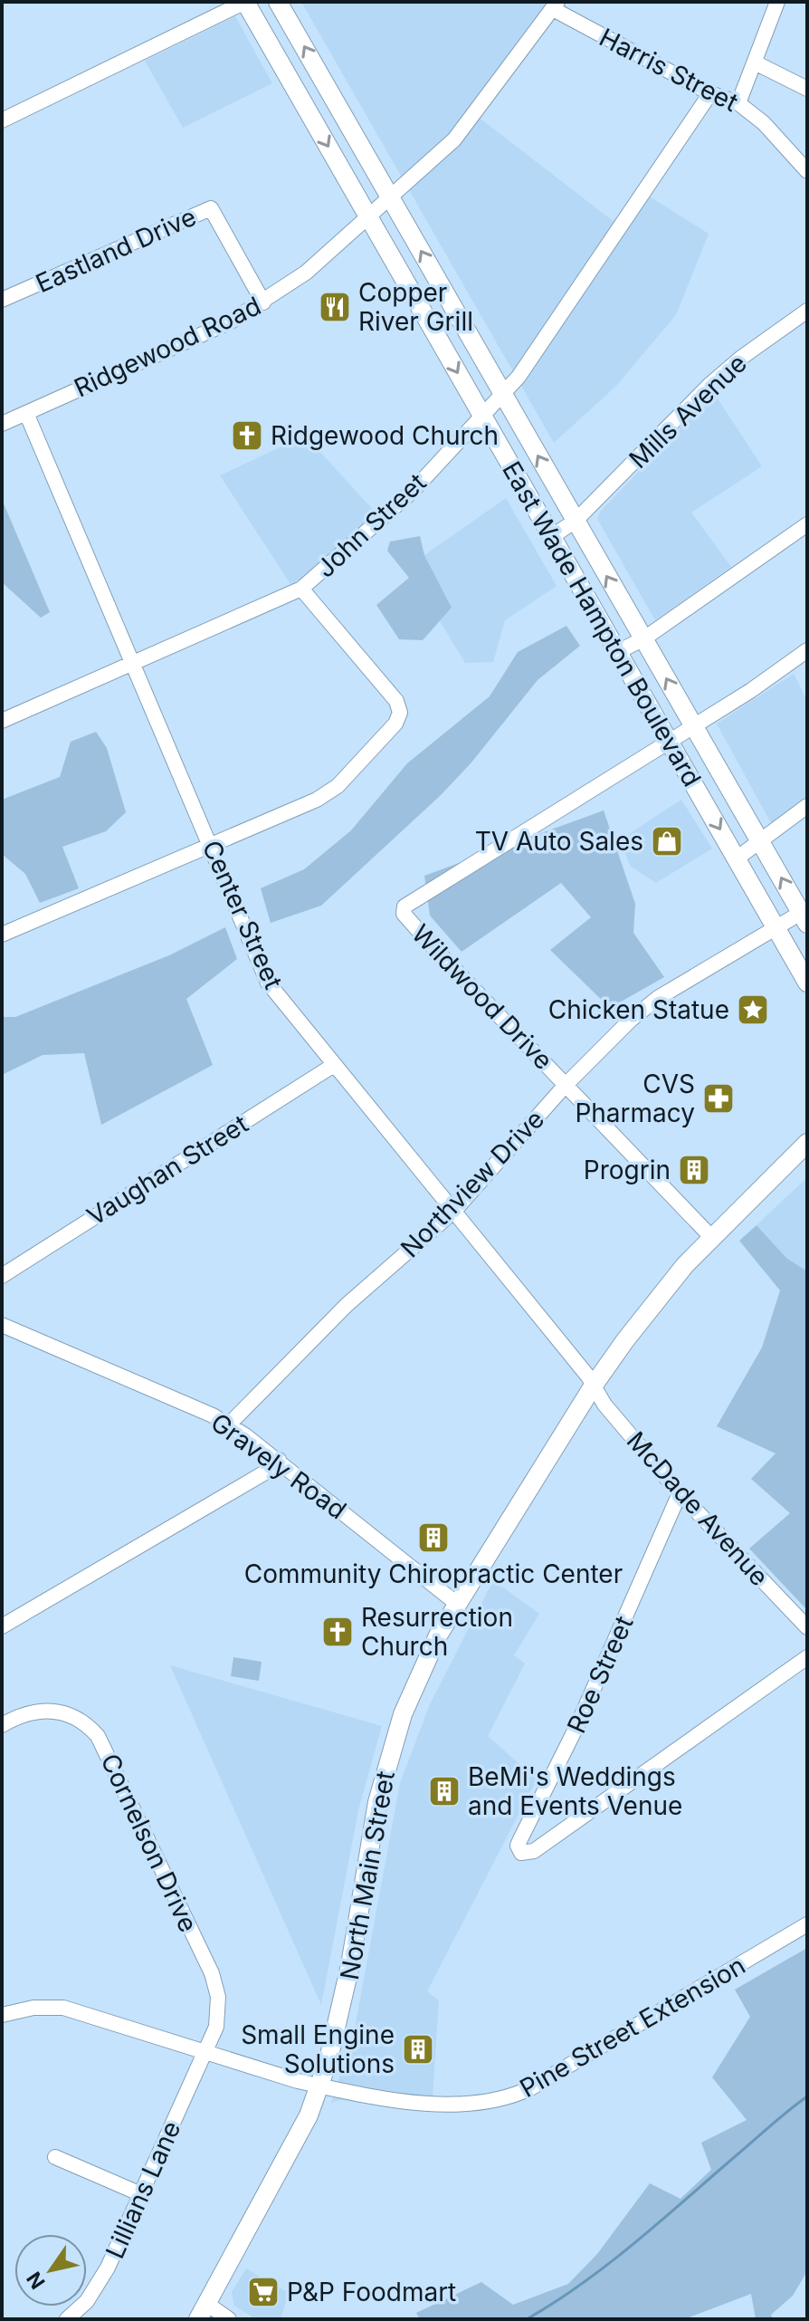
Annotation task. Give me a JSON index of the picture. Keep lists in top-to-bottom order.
{
  "streets": {
    "main road": ["East Wade Hampton Boulevard", "North Main Street"],
    "street": [
      "Harris Street",
      "Eastland Drive",
      "Ridgewood Road",
      "Mills Avenue",
      "John Street",
      "Center Street",
      "Wildwood Drive",
      "Vaughan Street",
      "Northview Drive",
      "Gravely Road",
      "McDade Avenue",
      "Roe Street",
      "Cornelson Drive",
      "Pine Street Extension",
      "Lillians Lane"
    ]
  },
  "crossings": [
    ["Harris Street", "Ridgewood Road"],
    ["Harris Street", "John Street"],
    ["Eastland Drive", "Ridgewood Road"],
    ["Ridgewood Road", "East Wade Hampton Boulevard"],
    ["Ridgewood Road", "Center Street"],
    ["Mills Avenue", "East Wade Hampton Boulevard"],
    ["John Street", "East Wade Hampton Boulevard"],
    ["John Street", "Center Street"],
    ["East Wade Hampton Boulevard", "Wildwood Drive"],
    ["East Wade Hampton Boulevard", "Northview Drive"],
    ["Center Street", "Vaughan Street"],
    ["Center Street", "Northview Drive"],
    ["Center Street", "McDade Avenue"],
    ["Center Street", "North Main Street"],
    ["Wildwood Drive", "Northview Drive"],
    ["Wildwood Drive", "North Main Street"],
    ["Northview Drive", "Gravely Road"],
    ["Gravely Road", "North Main Street"],
    ["McDade Avenue", "Roe Street"],
    ["McDade Avenue", "North Main Street"],
    ["Cornelson Drive", "Lillians Lane"],
    ["North Main Street", "Pine Street Extension"]
  ],
  "places": {
    "restaurant": ["Copper River Grill"],
    "church": ["Ridgewood Church", "Resurrection Church"],
    "shop": ["TV Auto Sales"],
    "place": ["Chicken Statue"],
    "pharmacy": ["CVS Pharmacy"],
    "building": [
      "Progrin",
      "Community Chiropractic Center",
      "BeMi's Weddings and Events Venue",
      "Small Engine Solutions"
    ],
    "supermarket": ["P&P Foodmart"]
  },
  "north": "bottom left"
}
